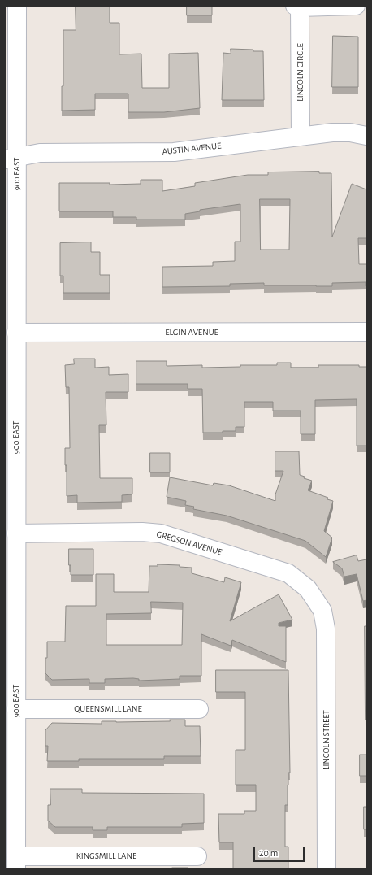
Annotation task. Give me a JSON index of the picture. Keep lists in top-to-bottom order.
{
  "streets": {
    "street": [
      "LINCOLN CIRCLE",
      "AUSTIN AVENUE",
      "900 EAST",
      "ELGIN AVENUE",
      "GREGSON AVENUE",
      "QUEENSMILL LANE",
      "LINCOLN STREET",
      "KINGSMILL LANE"
    ]
  },
  "crossings": [
    ["LINCOLN CIRCLE", "AUSTIN AVENUE"],
    ["AUSTIN AVENUE", "900 EAST"],
    ["900 EAST", "ELGIN AVENUE"],
    ["900 EAST", "GREGSON AVENUE"],
    ["900 EAST", "QUEENSMILL LANE"],
    ["900 EAST", "KINGSMILL LANE"],
    ["GREGSON AVENUE", "LINCOLN STREET"]
  ],
  "scale_bar": "20 m"
}
